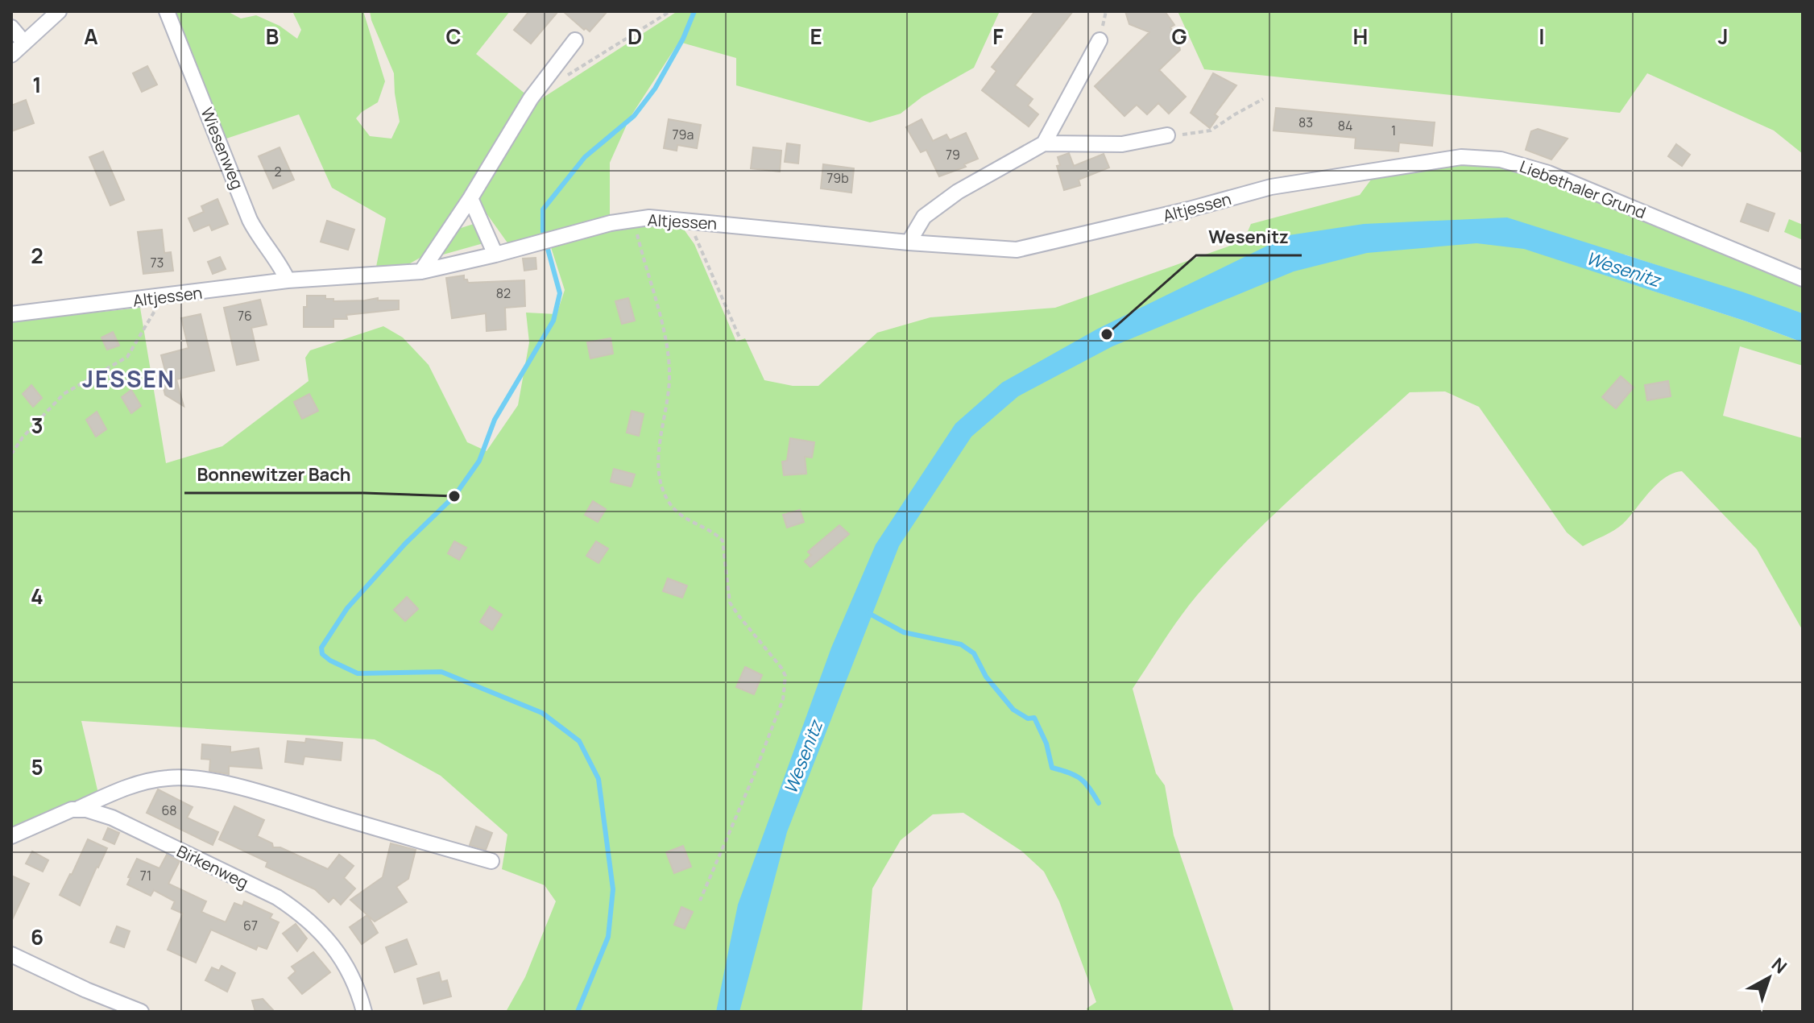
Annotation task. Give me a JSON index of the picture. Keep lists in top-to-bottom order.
{
  "streets": {
    "street": [
      "Wiesenweg",
      "Liebethaler Grund",
      "Altjessen",
      "Birkenweg"
    ]
  },
  "crossings": [
    ["Wiesenweg", "Altjessen"],
    ["Liebethaler Grund", "Altjessen"]
  ],
  "districts": ["JESSEN"],
  "water": ["Wesenitz"],
  "places": ["Wesenitz", "Bonnewitzer Bach"],
  "house_numbers": [
    "83",
    "84",
    "1",
    "79a",
    "79",
    "2",
    "79b",
    "73",
    "82",
    "76",
    "68",
    "71",
    "67"
  ],
  "north": "top right",
  "grid": {
    "columns": [
      "A",
      "B",
      "C",
      "D",
      "E",
      "F",
      "G",
      "H",
      "I",
      "J"
    ],
    "rows": [
      "1",
      "2",
      "3",
      "4",
      "5",
      "6"
    ]
  }
}
